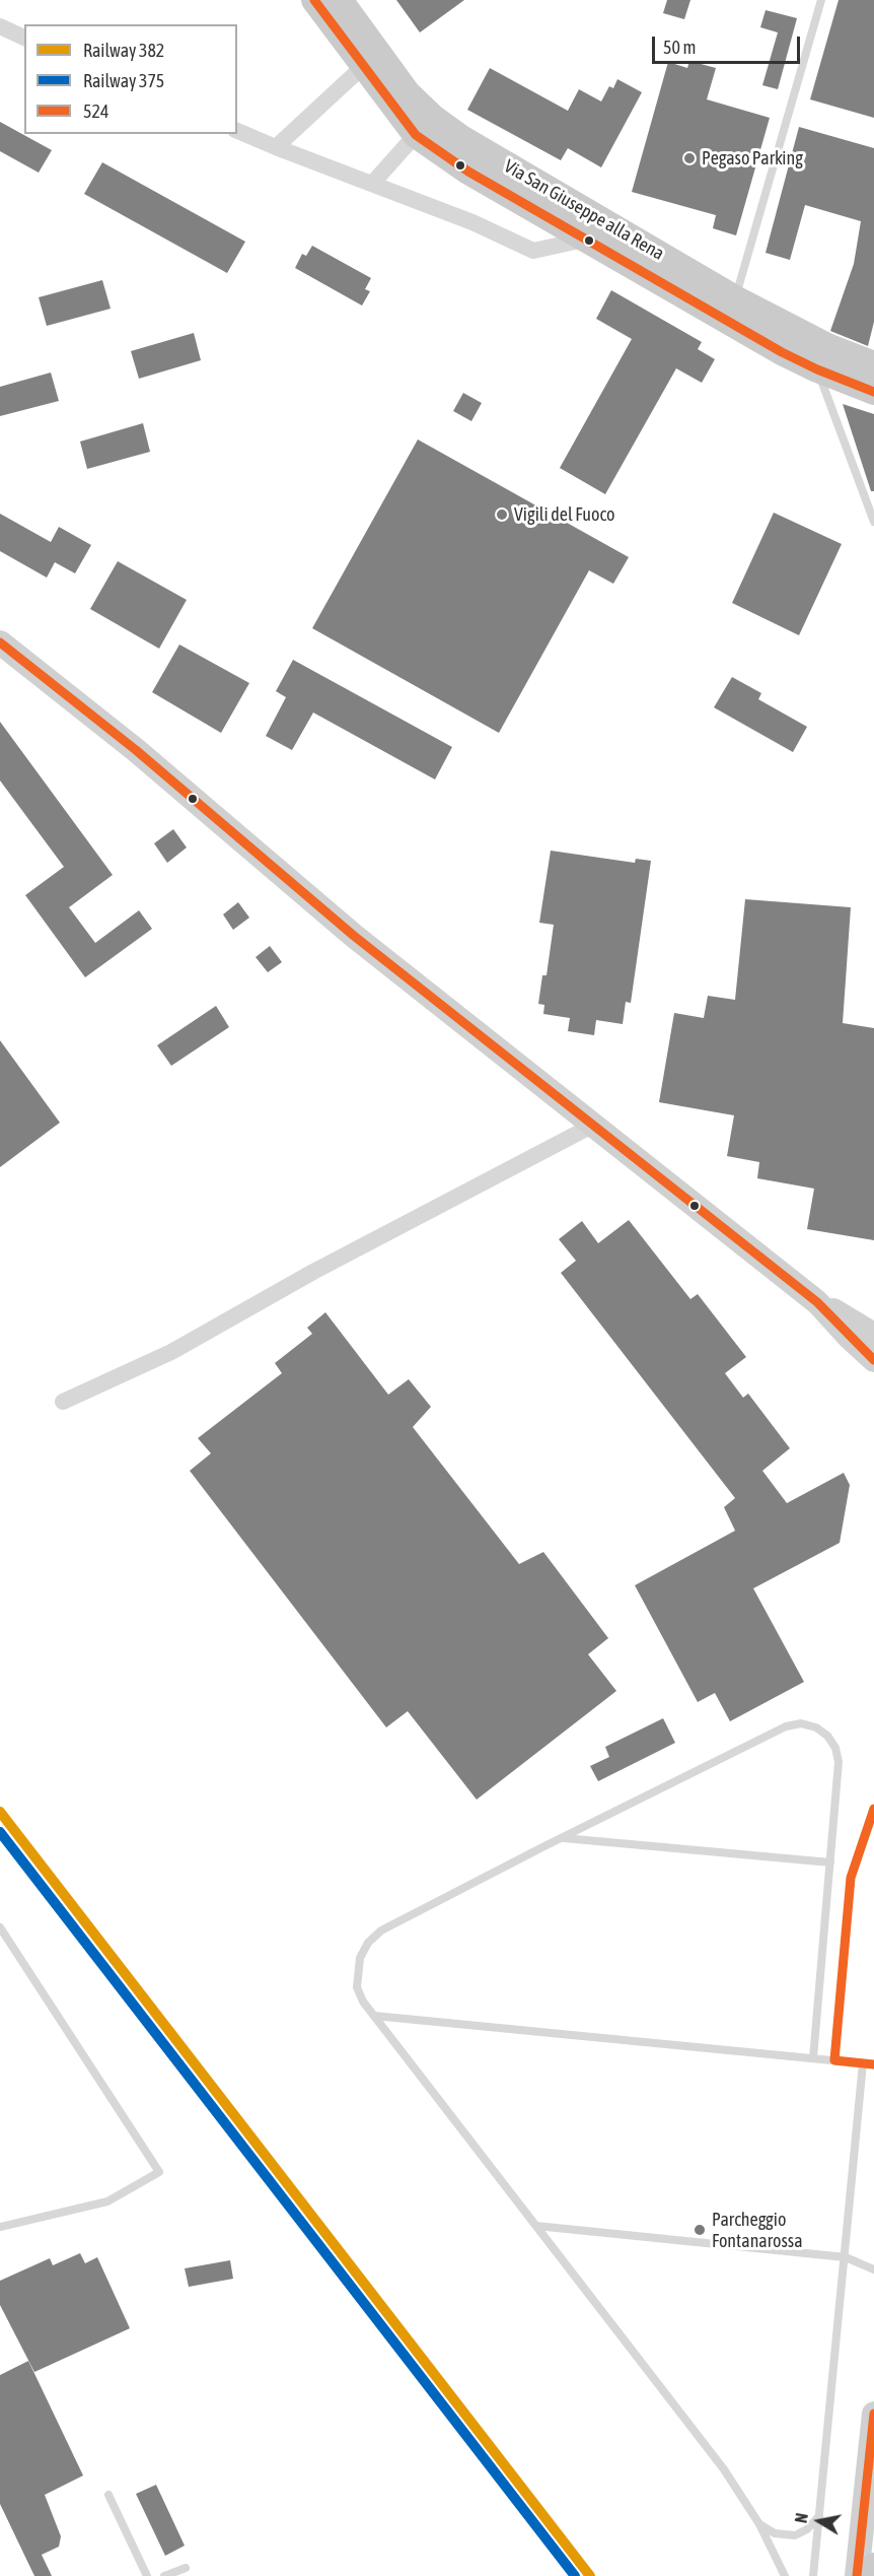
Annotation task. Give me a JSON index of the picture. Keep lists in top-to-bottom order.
{
  "streets": {
    "main road": ["Via San Giuseppe alla Rena"]
  },
  "places": ["Pegaso Parking", "Vigili del Fuoco", "Parcheggio Fontanarossa"],
  "lines": ["transit line 524", "rail line 382", "rail line 375"],
  "legend": ["Railway 382", "Railway 375", "524"],
  "scale_bar": "50 m",
  "north": "left"
}
